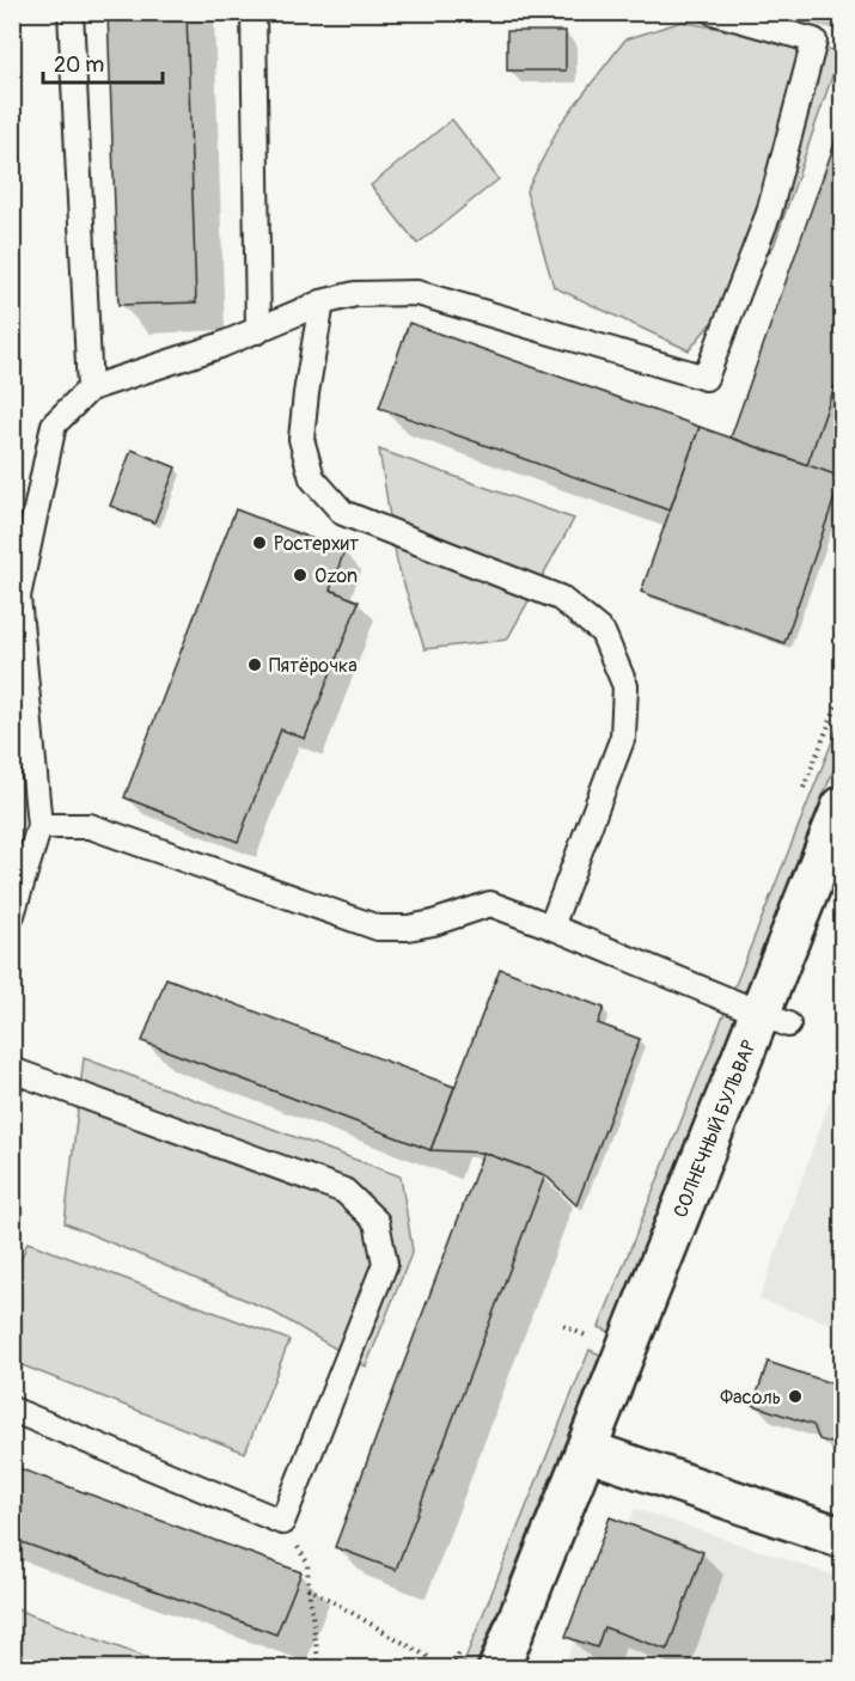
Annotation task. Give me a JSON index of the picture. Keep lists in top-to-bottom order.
{
  "streets": {
    "street": ["СОЛНЕЧНЫЙ БУЛЬВАР"]
  },
  "places": [
    "Ростерхит",
    "Ozon",
    "Пятёрочка",
    "Фасоль"
  ],
  "scale_bar": "20 m"
}
